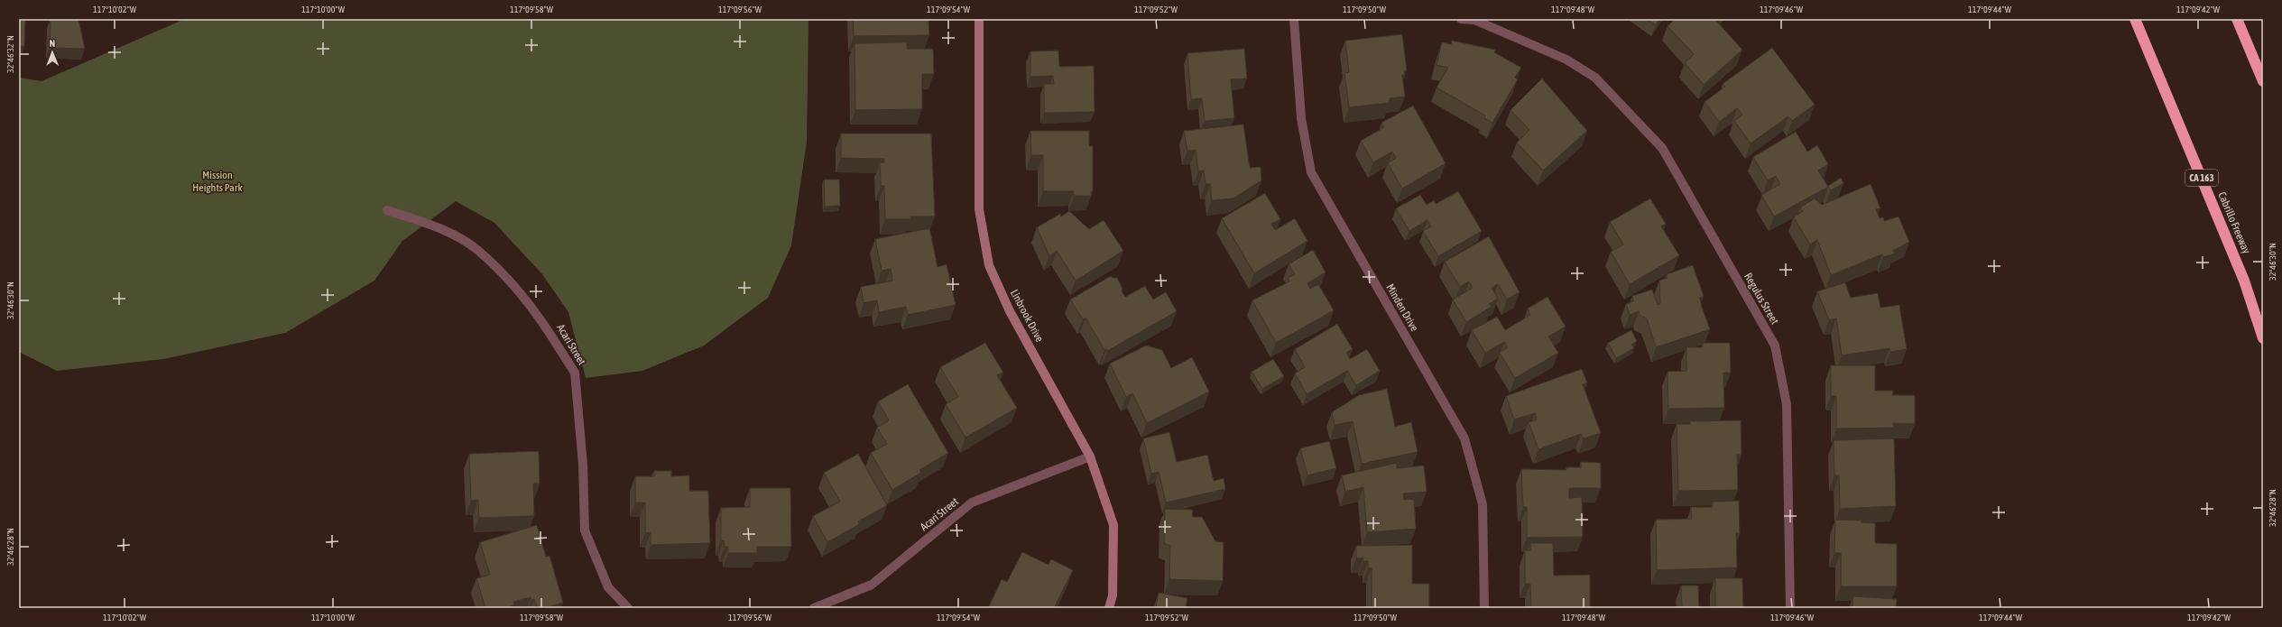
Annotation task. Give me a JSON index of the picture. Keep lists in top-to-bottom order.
{
  "streets": {
    "highway": ["CA 163", "Cabrillo Freeway"],
    "street": [
      "Regulus Street",
      "Minden Drive",
      "Linbrook Drive",
      "Acari Street"
    ]
  },
  "crossings": [
    ["Linbrook Drive", "Acari Street"]
  ],
  "parks": ["Mission Heights Park"],
  "north": "top",
  "coordinates": [
    "117°10'02\"W",
    "117°10'00\"W",
    "117°09'58\"W",
    "117°09'56\"W",
    "117°09'54\"W",
    "117°09'52\"W",
    "117°09'50\"W",
    "117°09'48\"W",
    "117°09'46\"W",
    "117°09'44\"W",
    "117°09'42\"W",
    "32°46'32\"N",
    "32°46'30\"N",
    "32°46'28\"N"
  ]
}
